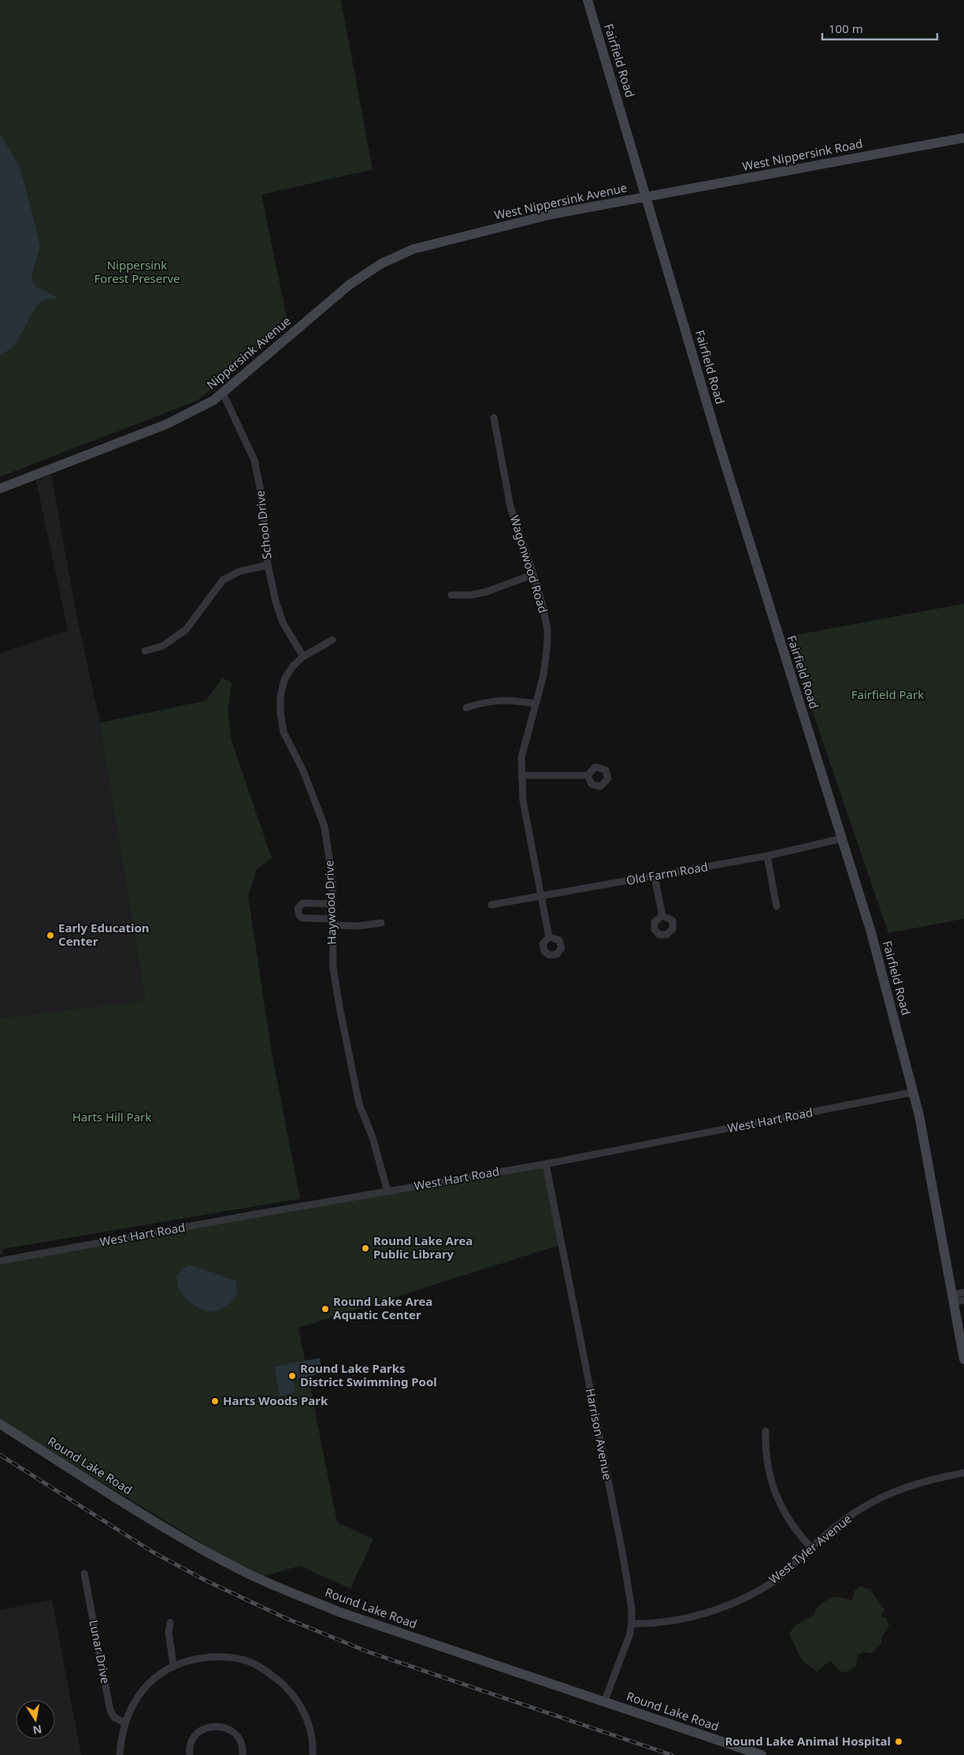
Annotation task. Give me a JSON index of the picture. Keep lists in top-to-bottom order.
{
  "streets": {
    "street": [
      "Fairfield Road",
      "West Nippersink Road",
      "West Nippersink Avenue",
      "Nippersink Avenue",
      "School Drive",
      "Wagonwood Road",
      "Old Farm Road",
      "Haywood Drive",
      "West Hart Road",
      "Harrison Avenue",
      "Round Lake Road",
      "West Tyler Avenue",
      "Lunar Drive"
    ]
  },
  "crossings": [
    ["Fairfield Road", "West Nippersink Road"],
    ["Fairfield Road", "West Nippersink Avenue"],
    ["Fairfield Road", "Old Farm Road"],
    ["Fairfield Road", "West Hart Road"],
    ["West Nippersink Road", "West Nippersink Avenue"],
    ["West Nippersink Avenue", "Nippersink Avenue"],
    ["Nippersink Avenue", "School Drive"],
    ["School Drive", "Haywood Drive"],
    ["Wagonwood Road", "Old Farm Road"],
    ["Haywood Drive", "West Hart Road"],
    ["West Hart Road", "Harrison Avenue"],
    ["Harrison Avenue", "Round Lake Road"],
    ["Harrison Avenue", "West Tyler Avenue"]
  ],
  "parks": ["Nippersink Forest Preserve", "Fairfield Park", "Harts Hill Park"],
  "places": [
    "Early Education Center",
    "Round Lake Area Public Library",
    "Round Lake Area Aquatic Center",
    "Round Lake Parks District Swimming Pool",
    "Harts Woods Park",
    "Round Lake Animal Hospital"
  ],
  "scale_bar": "100 m",
  "north": "bottom"
}
